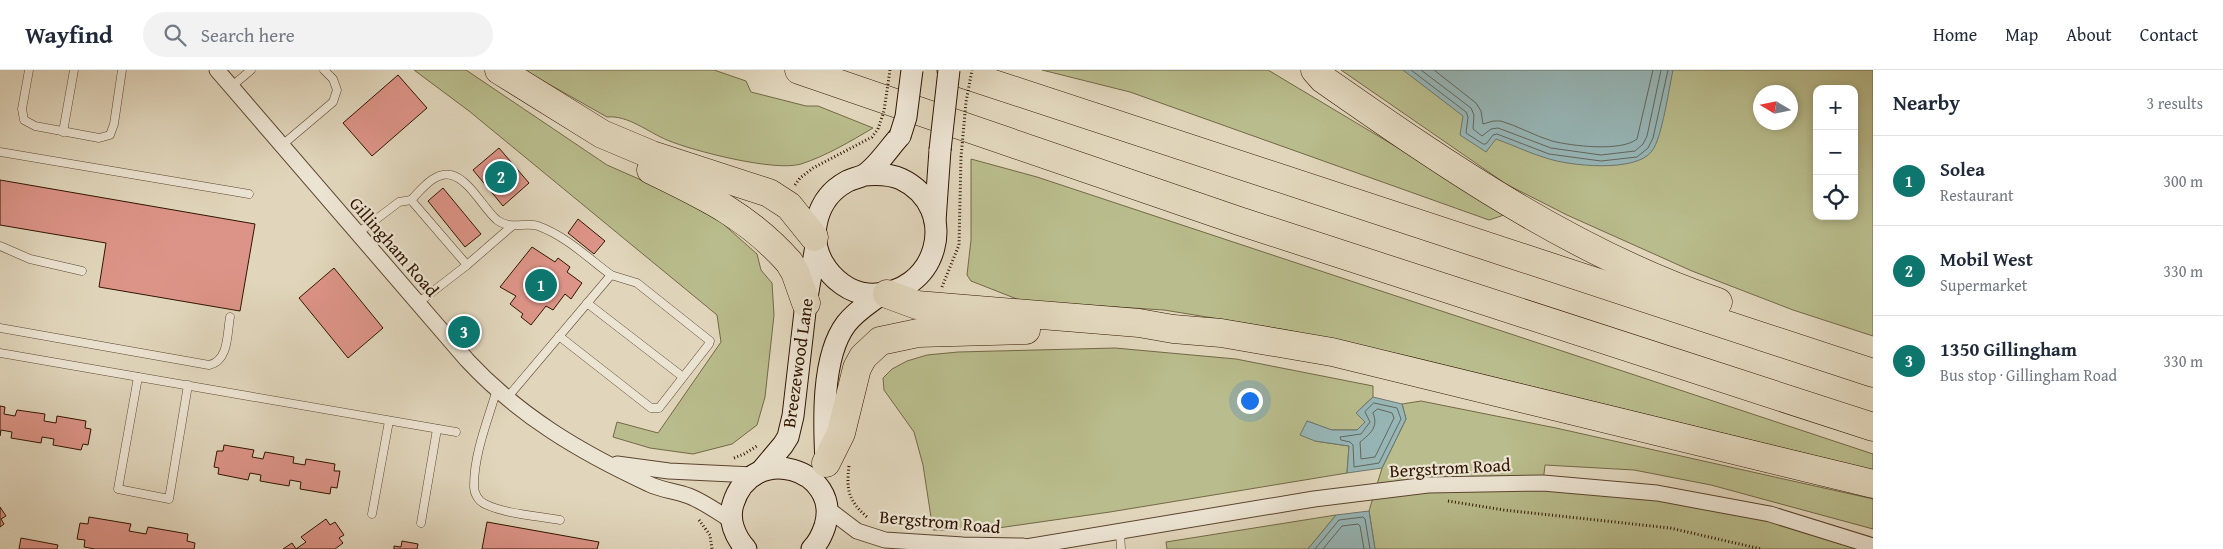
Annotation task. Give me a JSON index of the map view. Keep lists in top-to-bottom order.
{
  "streets": {
    "main road": ["Breezewood Lane"],
    "street": ["Gillingham Road", "Bergstrom Road"]
  },
  "crossings": [
    ["Gillingham Road", "Breezewood Lane"],
    ["Breezewood Lane", "Bergstrom Road"]
  ],
  "north": "left",
  "page": {
    "header": "Wayfind",
    "search": "Search here",
    "nav": [
      "Home",
      "Map",
      "About",
      "Contact"
    ],
    "heading": ["Nearby", "3 results"],
    "map_buttons": ["+", "−"],
    "list": [
      {
        "mark": "1",
        "name": "Solea",
        "note": "Restaurant",
        "value": "300 m"
      },
      {
        "mark": "2",
        "name": "Mobil West",
        "note": "Supermarket",
        "value": "330 m"
      },
      {
        "mark": "3",
        "name": "1350 Gillingham",
        "note": "Bus stop · Gillingham Road",
        "value": "330 m"
      }
    ],
    "pins": ["2", "1", "3"]
  }
}
